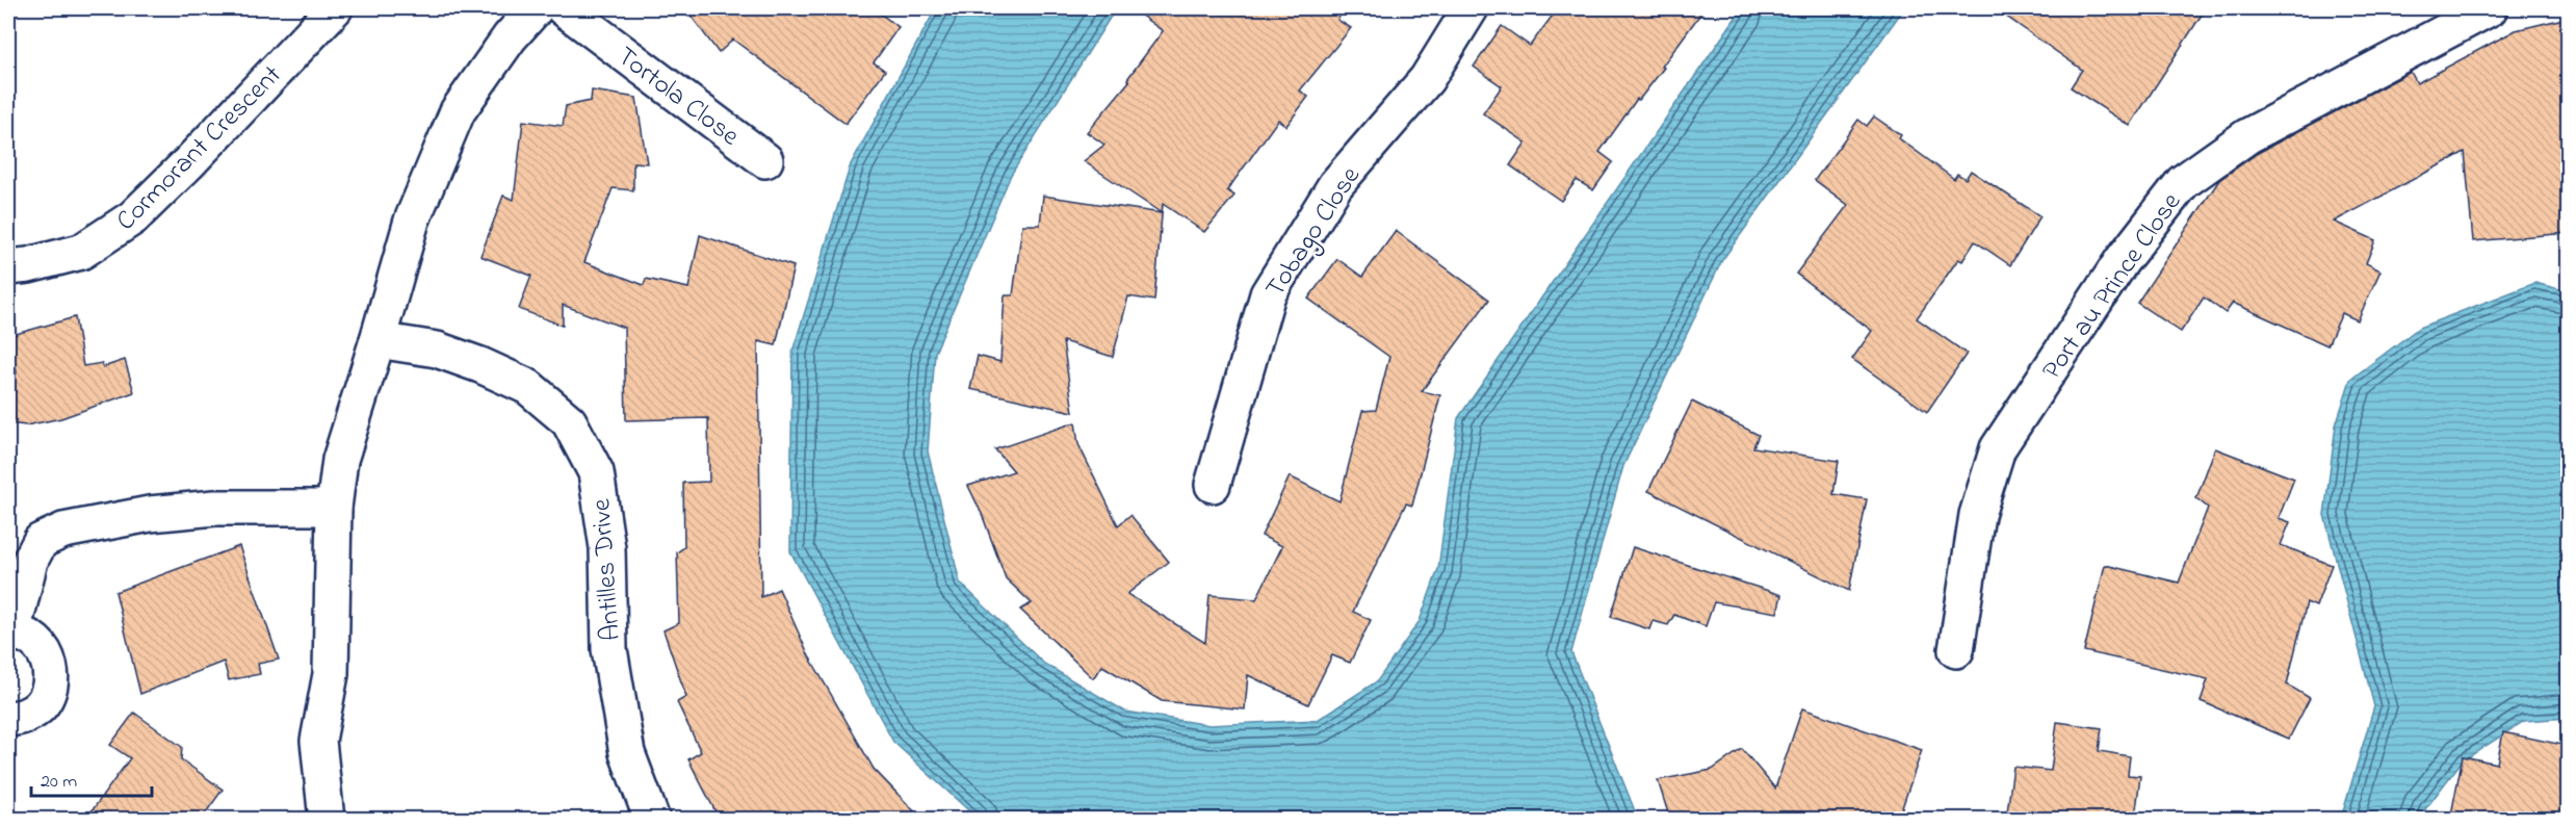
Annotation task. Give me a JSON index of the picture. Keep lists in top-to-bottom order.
{
  "streets": {
    "street": [
      "Tortola Close",
      "Cormorant Crescent",
      "Tobago Close",
      "Port au Prince Close",
      "Antilles Drive"
    ]
  },
  "scale_bar": "20 m"
}
